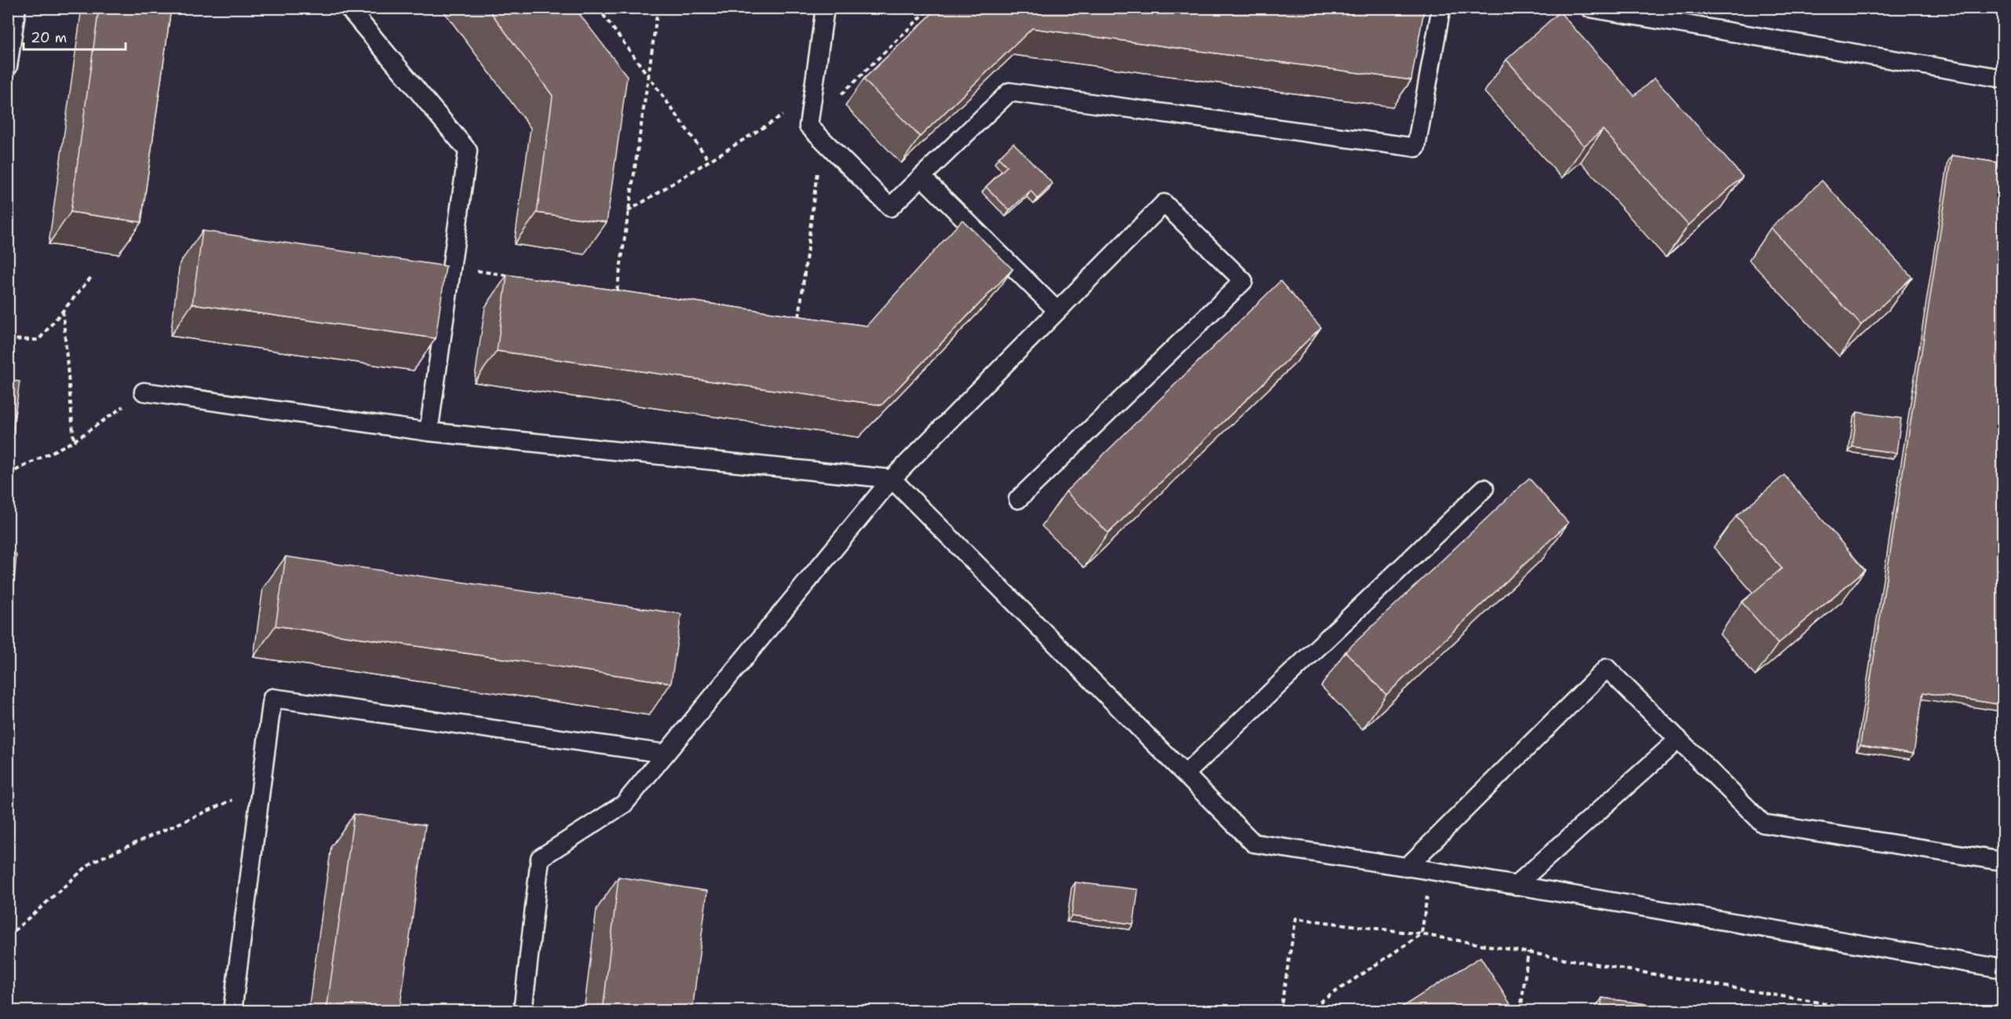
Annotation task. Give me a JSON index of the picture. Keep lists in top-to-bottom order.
{
  "scale_bar": "20 m"
}
